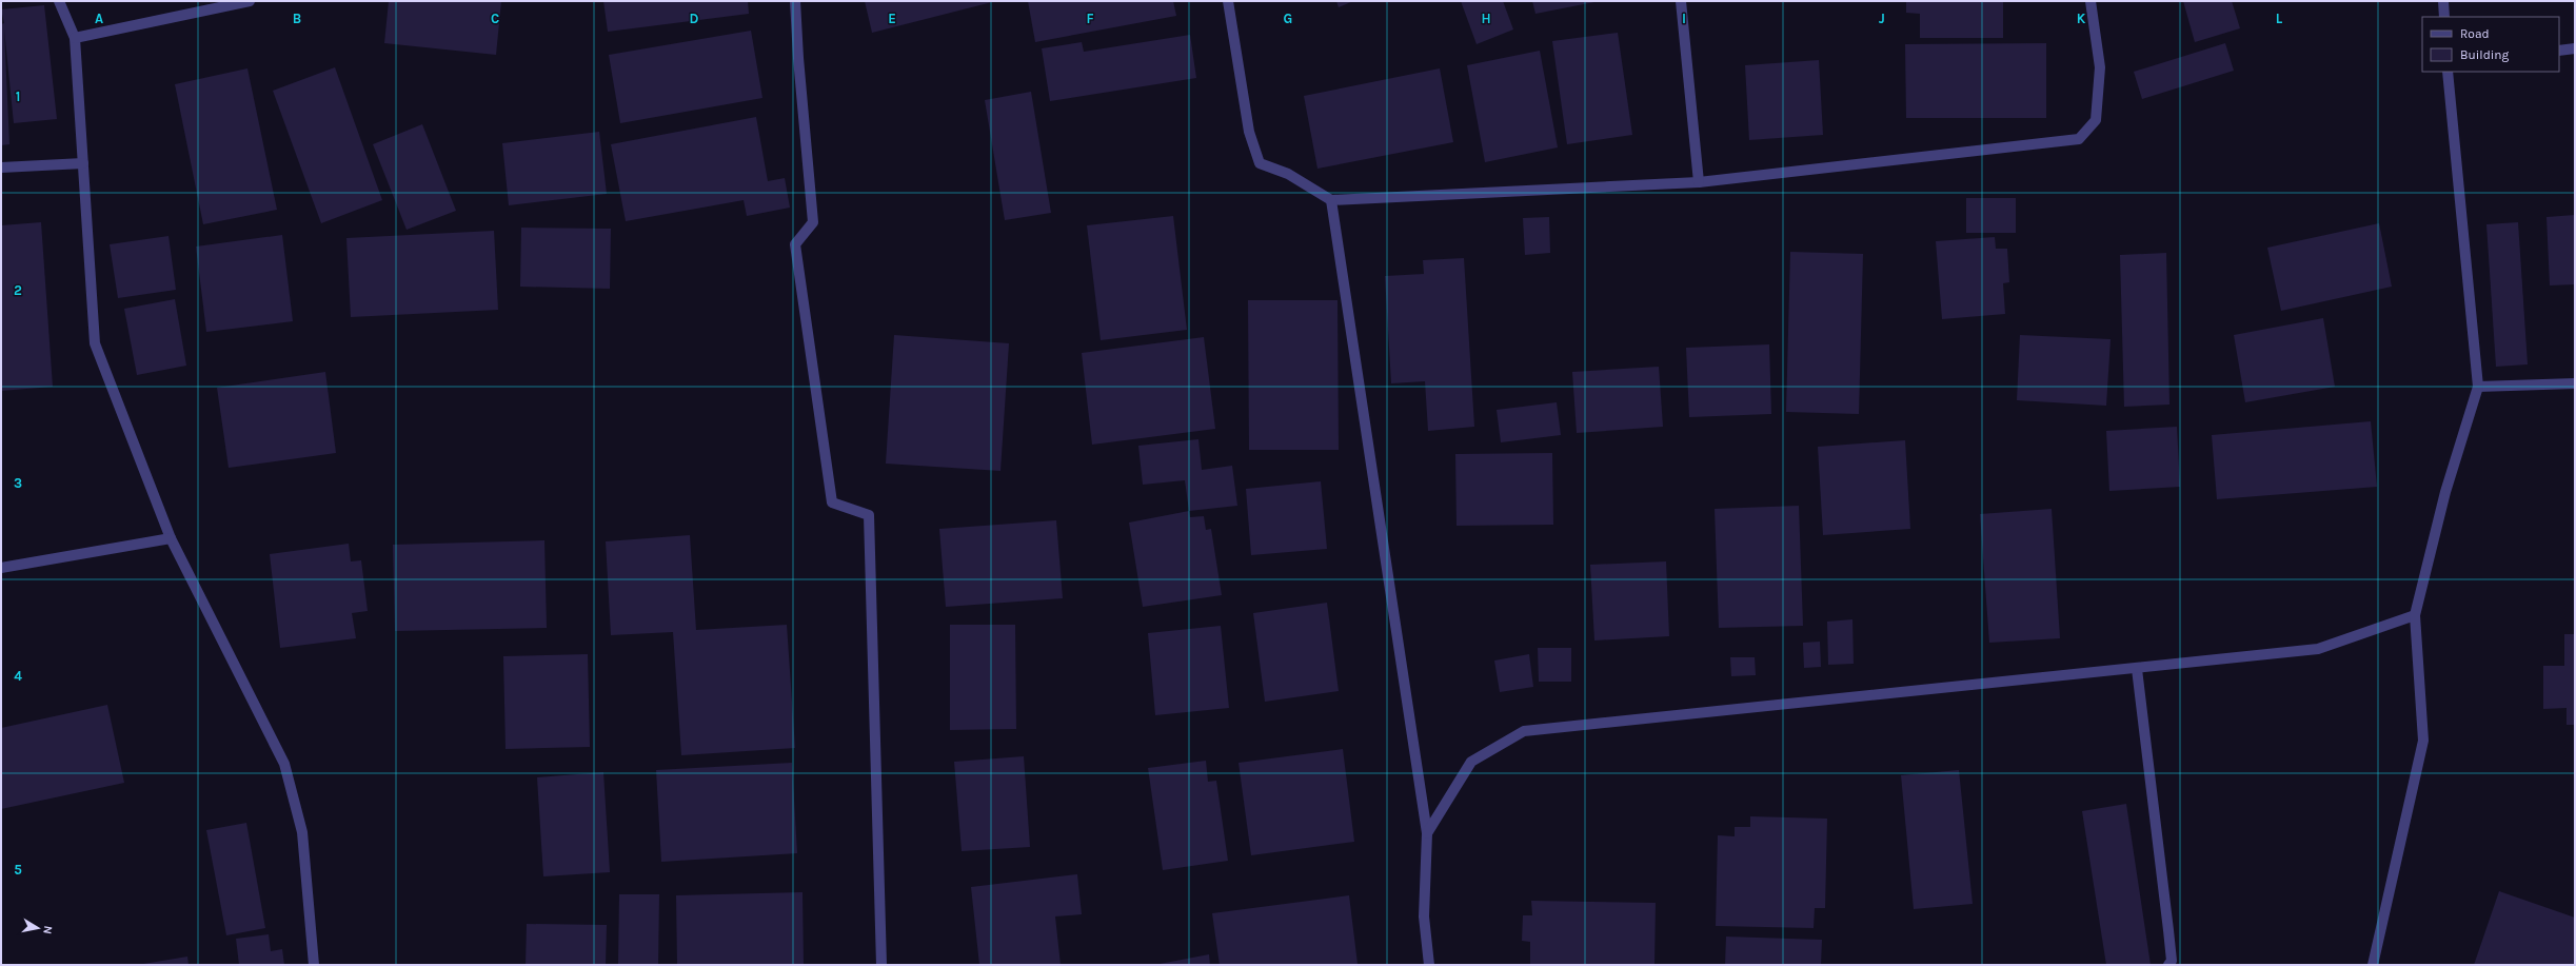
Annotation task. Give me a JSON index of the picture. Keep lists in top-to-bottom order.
{
  "legend": ["Road", "Building"],
  "north": "right",
  "grid": {
    "columns": [
      "A",
      "B",
      "C",
      "D",
      "E",
      "F",
      "G",
      "H",
      "I",
      "J",
      "K",
      "L"
    ],
    "rows": [
      "1",
      "2",
      "3",
      "4",
      "5"
    ]
  }
}
